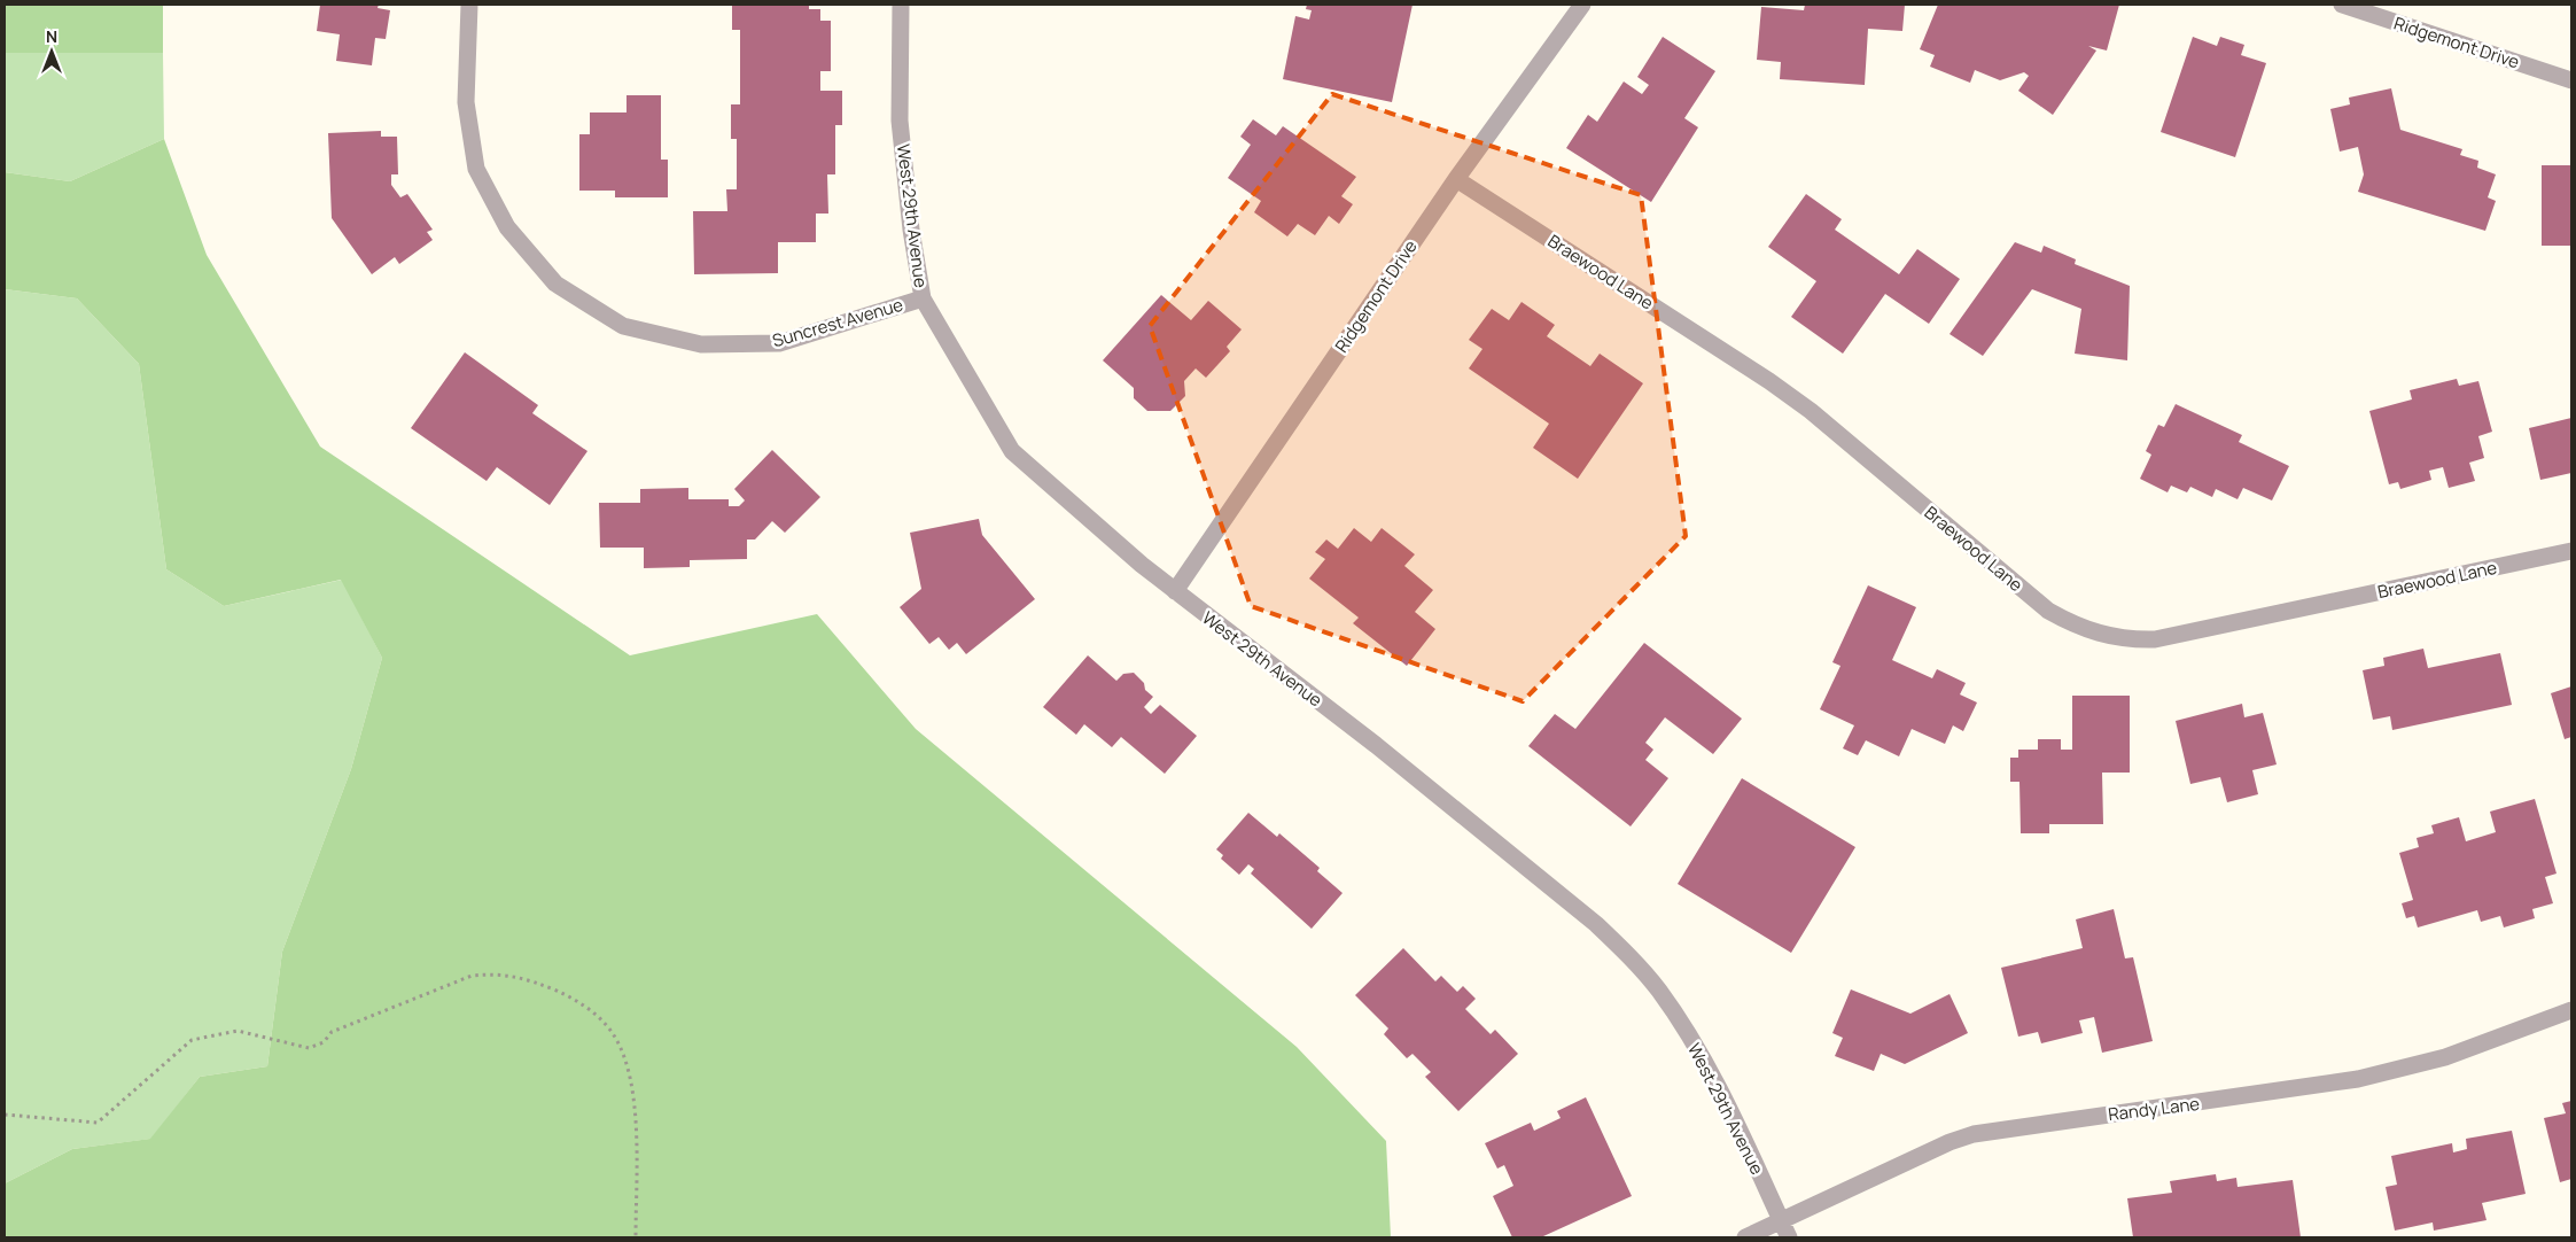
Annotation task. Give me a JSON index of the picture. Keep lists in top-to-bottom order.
{
  "streets": {
    "street": [
      "Ridgemont Drive",
      "West 29th Avenue",
      "Braewood Lane",
      "Suncrest Avenue",
      "Randy Lane"
    ]
  },
  "crossings": [
    ["Ridgemont Drive", "West 29th Avenue"],
    ["Ridgemont Drive", "Braewood Lane"],
    ["West 29th Avenue", "Suncrest Avenue"],
    ["West 29th Avenue", "Randy Lane"]
  ],
  "north": "top"
}
